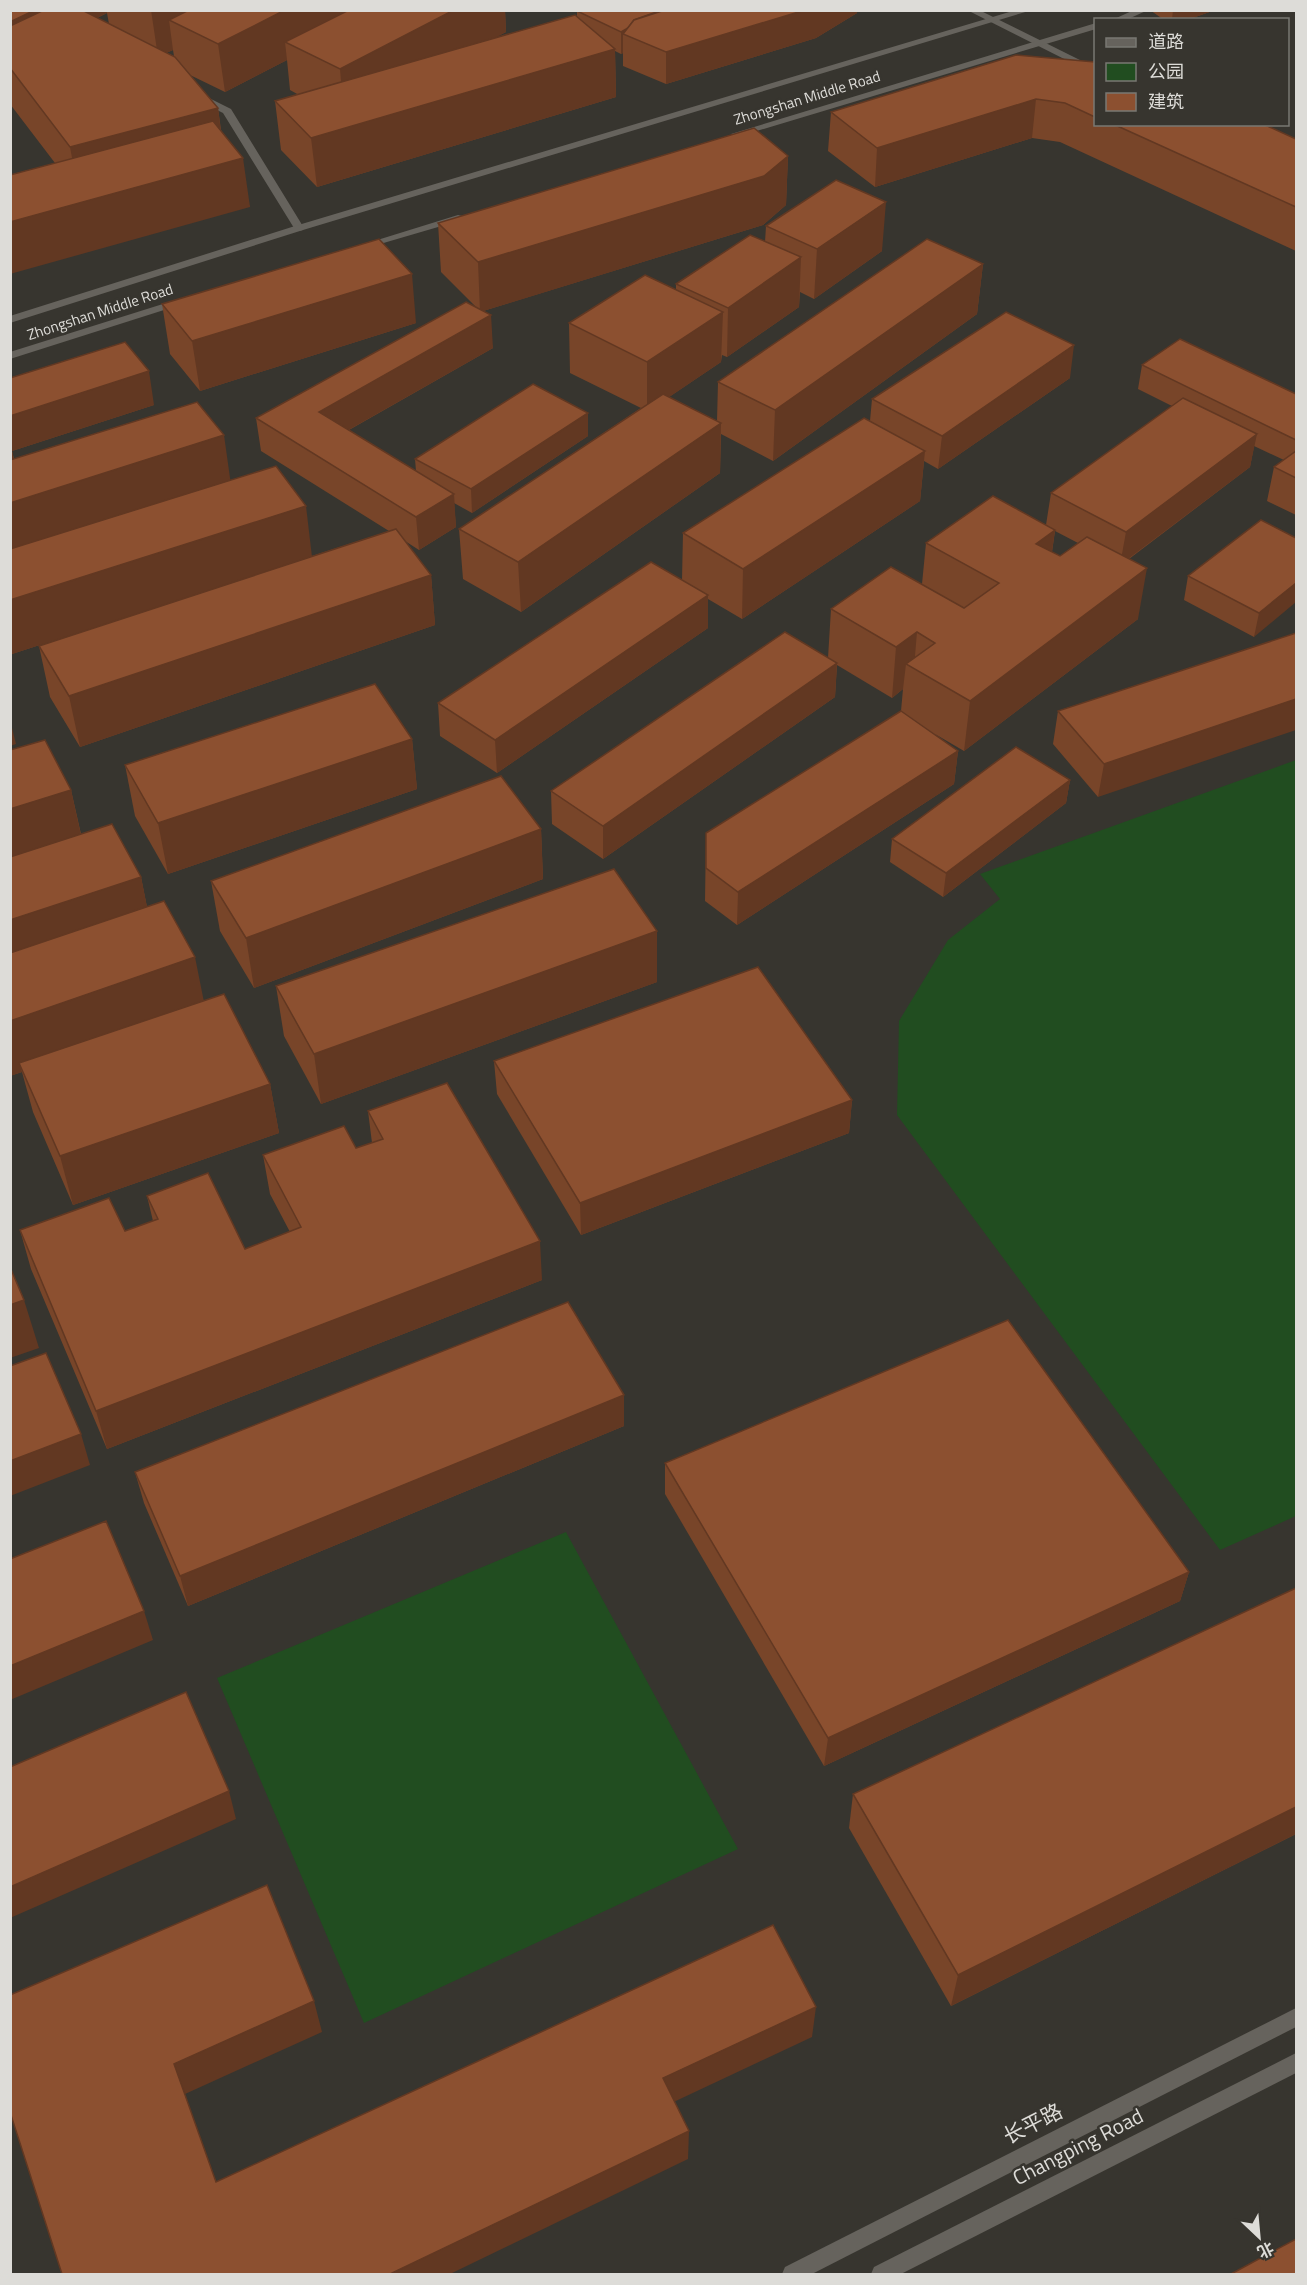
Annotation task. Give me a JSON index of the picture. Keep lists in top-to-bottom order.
{
  "streets": {
    "main road": ["Zhongshan Middle Road", "长平路", "Changping Road"]
  },
  "legend": ["道路", "公园", "建筑"],
  "north": "bottom right"
}
